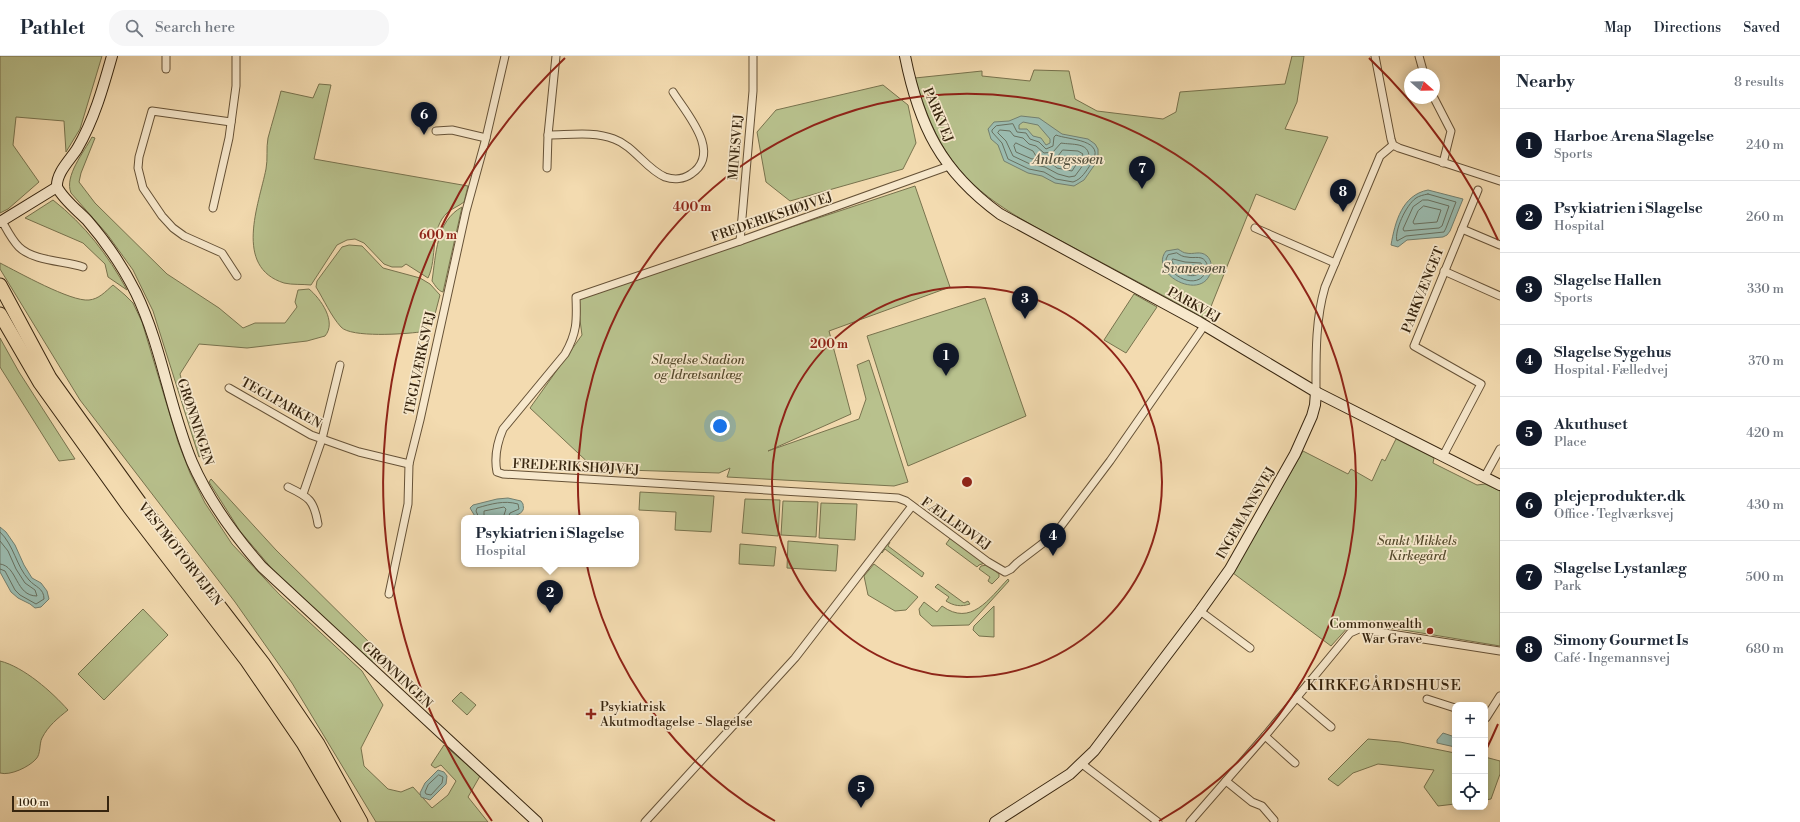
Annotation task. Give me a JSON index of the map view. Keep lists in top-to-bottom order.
{
  "streets": {
    "highway": ["VESTMOTORVEJEN"],
    "street": [
      "PARKVEJ",
      "MINESVEJ",
      "FREDERIKSHØJVEJ",
      "PARKVÆNGET",
      "TEGLVÆRKSVEJ",
      "TEGLPARKEN",
      "GRØNNINGEN",
      "INGEMANNSVEJ",
      "FÆLLEDVEJ"
    ]
  },
  "crossings": [
    ["PARKVEJ", "FREDERIKSHØJVEJ"],
    ["PARKVEJ", "PARKVÆNGET"],
    ["PARKVEJ", "INGEMANNSVEJ"],
    ["PARKVEJ", "FÆLLEDVEJ"],
    ["MINESVEJ", "FREDERIKSHØJVEJ"],
    ["FREDERIKSHØJVEJ", "FÆLLEDVEJ"],
    ["TEGLVÆRKSVEJ", "TEGLPARKEN"]
  ],
  "districts": ["KIRKEGÅRDSHUSE"],
  "water": ["Anlægssøen", "Svanesøen"],
  "parks": ["Slagelse Stadion og Idrætsanlæg", "Sankt Mikkels Kirkegård"],
  "places": {
    "other": ["Commonwealth War Grave"],
    "health": ["Psykiatrisk Akutmodtagelse - Slagelse"]
  },
  "scale_bar": "100 m",
  "north": "right",
  "page": {
    "header": "Pathlet",
    "search": "Search here",
    "nav": ["Map", "Directions", "Saved"],
    "heading": ["Nearby", "8 results"],
    "pins": [
      "6",
      "7",
      "8",
      "3",
      "1",
      "4",
      "2",
      "5"
    ],
    "list": [
      {
        "mark": "1",
        "name": "Harboe Arena Slagelse",
        "note": "Sports",
        "value": "240 m"
      },
      {
        "mark": "2",
        "name": "Psykiatrien i Slagelse",
        "note": "Hospital",
        "value": "260 m"
      },
      {
        "mark": "3",
        "name": "Slagelse Hallen",
        "note": "Sports",
        "value": "330 m"
      },
      {
        "mark": "4",
        "name": "Slagelse Sygehus",
        "note": "Hospital · Fælledvej",
        "value": "370 m"
      },
      {
        "mark": "5",
        "name": "Akuthuset",
        "note": "Place",
        "value": "420 m"
      },
      {
        "mark": "6",
        "name": "plejeprodukter.dk",
        "note": "Office · Teglværksvej",
        "value": "430 m"
      },
      {
        "mark": "7",
        "name": "Slagelse Lystanlæg",
        "note": "Park",
        "value": "500 m"
      },
      {
        "mark": "8",
        "name": "Simony Gourmet Is",
        "note": "Café · Ingemannsvej",
        "value": "680 m"
      }
    ],
    "popup": ["Psykiatrien i Slagelse", "Hospital"],
    "map_buttons": ["+", "−"],
    "scale": "100 m"
  },
  "rings": ["400 m", "600 m", "200 m"]
}
